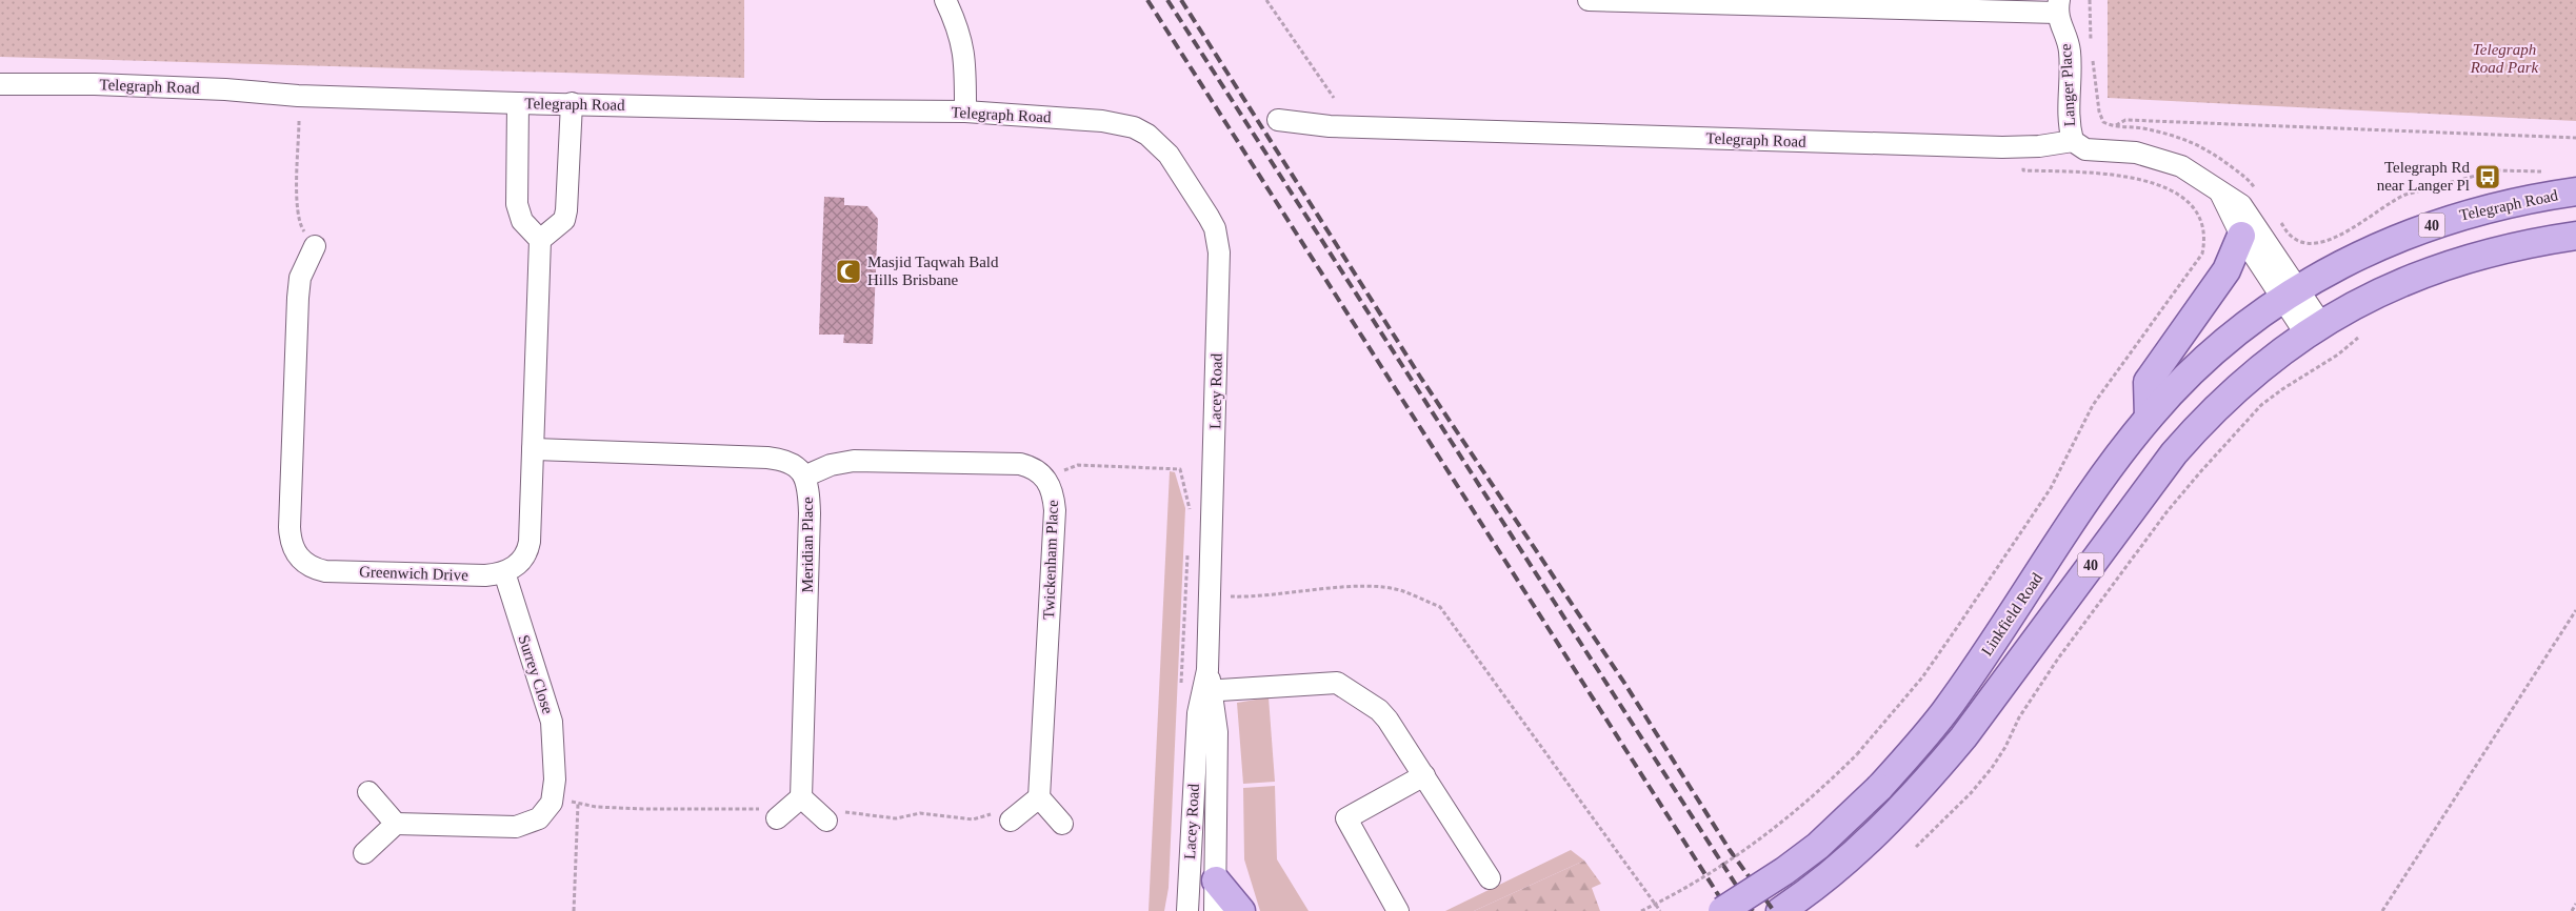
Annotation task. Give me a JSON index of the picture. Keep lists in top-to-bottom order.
{
  "streets": {
    "main road": ["Telegraph Road", "40", "Linkfield Road"],
    "street": [
      "Langer Place",
      "Lacey Road",
      "Meridian Place",
      "Twickenham Place",
      "Greenwich Drive",
      "Surrey Close"
    ]
  },
  "crossings": [
    ["Langer Place", "Telegraph Road"],
    ["Telegraph Road", "40"],
    ["Telegraph Road", "Lacey Road"],
    ["Telegraph Road", "Linkfield Road"],
    ["40", "Linkfield Road"],
    ["Meridian Place", "Twickenham Place"],
    ["Greenwich Drive", "Surrey Close"]
  ],
  "parks": ["Telegraph Road Park"],
  "places": {
    "bus stop": ["Telegraph Rd near Langer Pl"],
    "mosque": ["Masjid Taqwah Bald Hills Brisbane"]
  }
}
